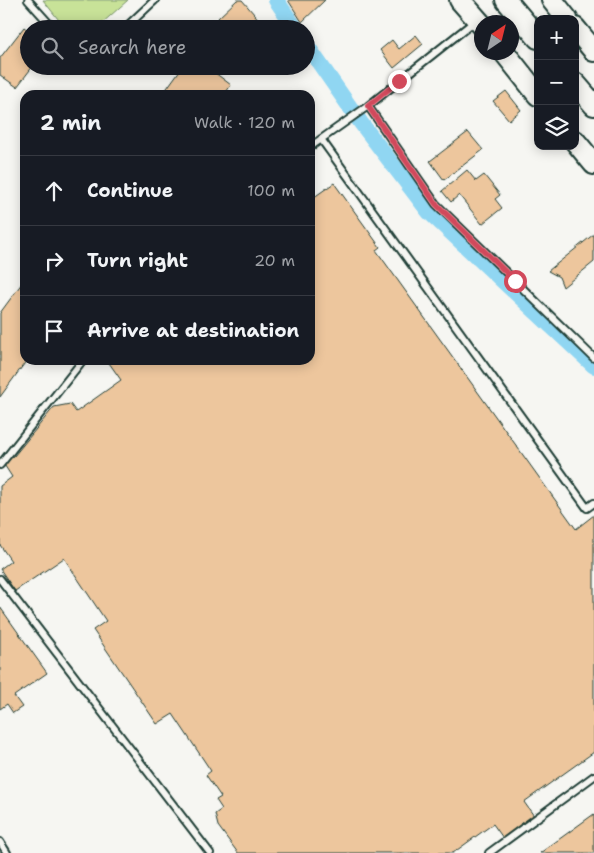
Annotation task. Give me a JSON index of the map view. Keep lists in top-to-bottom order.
{
  "north": "top right",
  "page": {
    "map_buttons": ["+", "−"],
    "search": "Search here",
    "heading": ["2 min", "Walk · 120 m"],
    "list": [
      ["Continue", "100 m"],
      ["Turn right", "20 m"],
      "Arrive at destination"
    ]
  }
}
